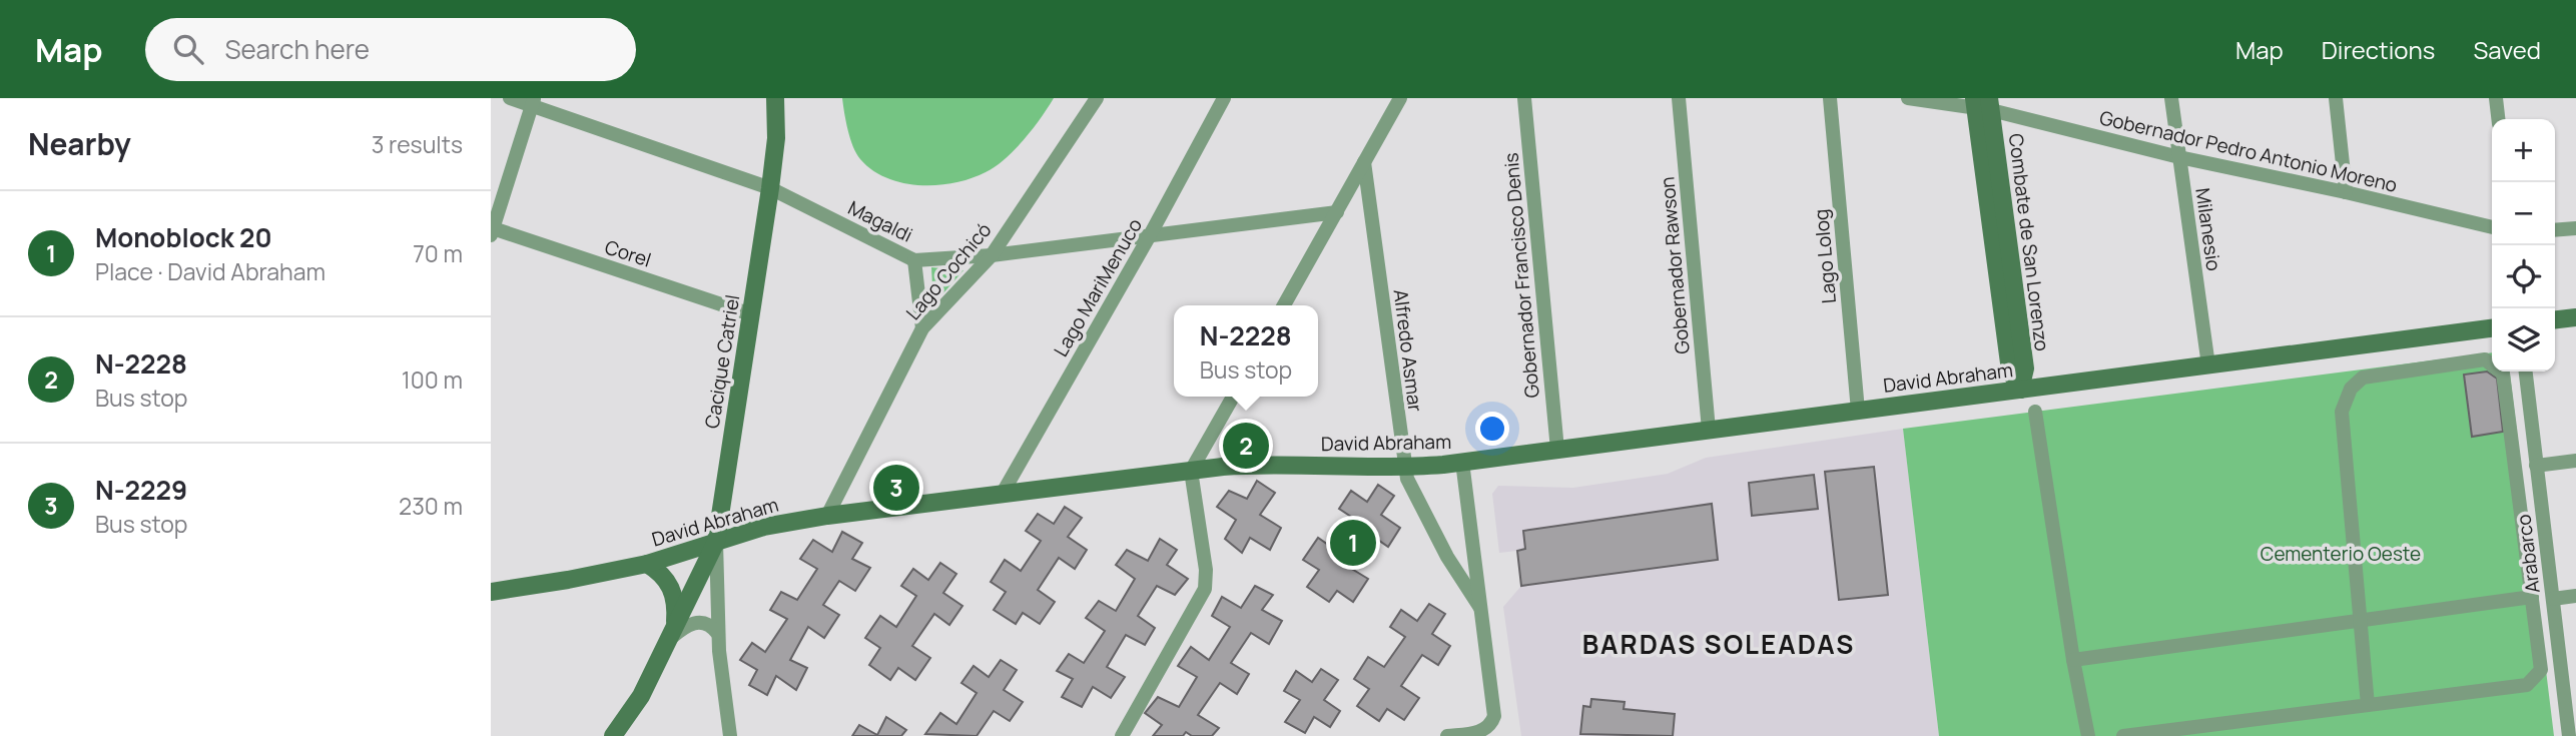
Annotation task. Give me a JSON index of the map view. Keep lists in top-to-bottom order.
{
  "streets": {
    "main road": ["Combate de San Lorenzo", "Cacique Catriel", "David Abraham"],
    "street": [
      "Gobernador Pedro Antonio Moreno",
      "Magaldi",
      "Milanesio",
      "Corel",
      "Lago Lolog",
      "Gobernador Rawson",
      "Lago Cochicó",
      "Gobernador Francisco Denis",
      "Lago MariMenuco",
      "Alfredo Asmar",
      "Arabarco"
    ]
  },
  "crossings": [
    ["Gobernador Pedro Antonio Moreno", "Milanesio"],
    ["Gobernador Pedro Antonio Moreno", "Combate de San Lorenzo"],
    ["Magaldi", "Lago Cochicó"],
    ["Magaldi", "Lago MariMenuco"],
    ["Magaldi", "Cacique Catriel"],
    ["Milanesio", "David Abraham"],
    ["Combate de San Lorenzo", "David Abraham"],
    ["Corel", "Cacique Catriel"],
    ["Lago Lolog", "David Abraham"],
    ["Gobernador Rawson", "David Abraham"],
    ["Lago Cochicó", "David Abraham"],
    ["Gobernador Francisco Denis", "David Abraham"],
    ["Lago MariMenuco", "David Abraham"],
    ["Alfredo Asmar", "David Abraham"],
    ["Cacique Catriel", "David Abraham"]
  ],
  "districts": ["BARDAS SOLEADAS"],
  "parks": ["Cementerio Oeste"],
  "page": {
    "header": "Map",
    "search": "Search here",
    "nav": ["Map", "Directions", "Saved"],
    "heading": ["Nearby", "3 results"],
    "map_buttons": ["+", "−"],
    "list": [
      {
        "mark": "1",
        "name": "Monoblock 20",
        "note": "Place · David Abraham",
        "value": "70 m"
      },
      {
        "mark": "2",
        "name": "N-2228",
        "note": "Bus stop",
        "value": "100 m"
      },
      {
        "mark": "3",
        "name": "N-2229",
        "note": "Bus stop",
        "value": "230 m"
      }
    ],
    "popup": ["N-2228", "Bus stop"],
    "pins": ["2", "3", "1"]
  }
}
